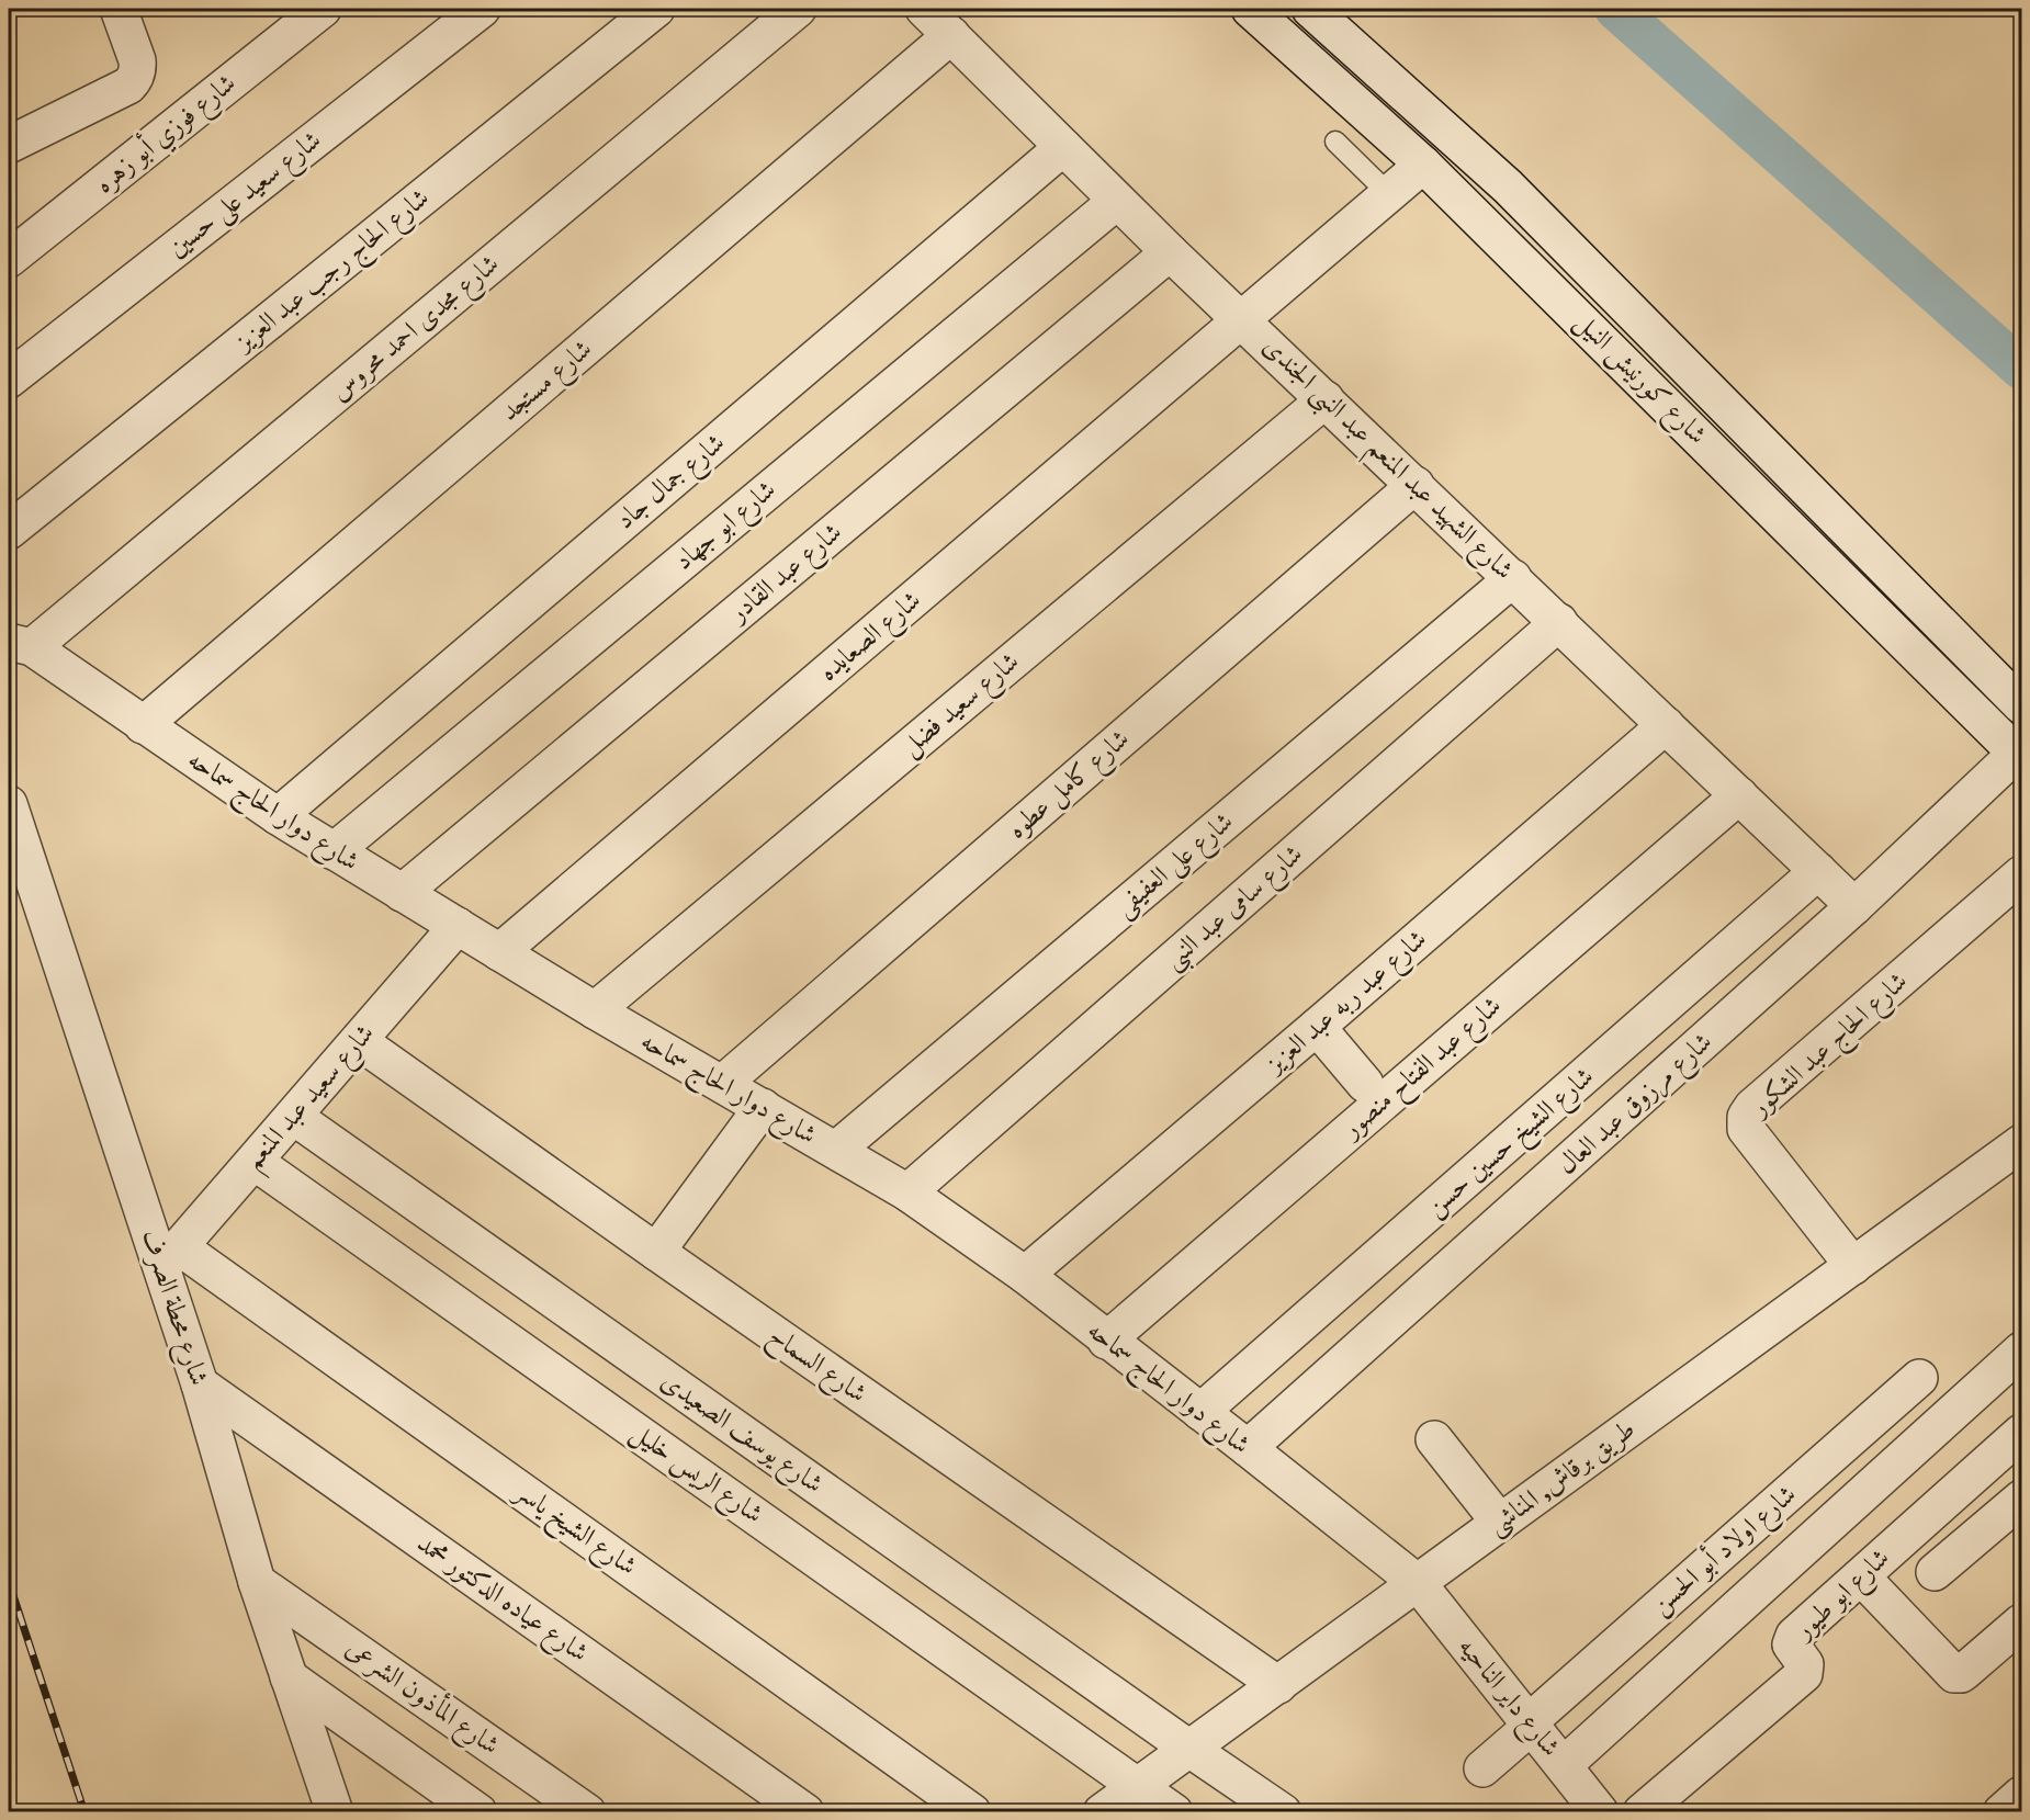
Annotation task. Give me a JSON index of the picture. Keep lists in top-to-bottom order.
{
  "streets": {
    "street": [
      "شارع فوزي أبو زهره",
      "شارع سعيد على حسين",
      "شارع الحاج رجب عبد العزيز",
      "شارع مجدى احمد محروس",
      "شارع كورنيش النيل",
      "شارع مستجد",
      "شارع الشهيد عبد المنعم عبد النبى الجندى",
      "شارع جمال جاد",
      "شارع ابو جهاد",
      "شارع عبد القادر",
      "شارع الصعايده",
      "شارع سعيد فضل",
      "شارع كامل عطوه",
      "شارع دوار الحاج سماحه",
      "شارع على العفيفى",
      "شارع سامى عبد النبى",
      "شارع عبد ربه عبد العزيز",
      "شارع الحاج عبد الشكور",
      "شارع عبد الفتاح منصور",
      "شارع سعيد عبد المنعم",
      "شارع مرزوق عبد العال",
      "شارع الشيخ حسين حسن",
      "شارع محطة الصرف",
      "شارع السماح",
      "شارع يوسف الصعيدى",
      "شارع الريس خليل",
      "طريق برقاش, المناشى",
      "شارع الشيخ ياسر",
      "شارع اولاد أبو الحسن",
      "شارع ابو طيور",
      "شارع عياده الدكتور محمد",
      "شارع المأذون الشرعى",
      "شارع داير الناحيه"
    ]
  },
  "crossings": [
    ["شارع مجدى احمد محروس", "شارع دوار الحاج سماحه"],
    ["شارع كورنيش النيل", "شارع الصعايده"],
    ["شارع كورنيش النيل", "شارع مرزوق عبد العال"],
    ["شارع مستجد", "شارع الشهيد عبد المنعم عبد النبى الجندى"],
    ["شارع مستجد", "شارع دوار الحاج سماحه"],
    ["شارع الشهيد عبد المنعم عبد النبى الجندى", "شارع جمال جاد"],
    ["شارع الشهيد عبد المنعم عبد النبى الجندى", "شارع ابو جهاد"],
    ["شارع الشهيد عبد المنعم عبد النبى الجندى", "شارع عبد القادر"],
    ["شارع الشهيد عبد المنعم عبد النبى الجندى", "شارع الصعايده"],
    ["شارع الشهيد عبد المنعم عبد النبى الجندى", "شارع سعيد فضل"],
    ["شارع الشهيد عبد المنعم عبد النبى الجندى", "شارع كامل عطوه"],
    ["شارع الشهيد عبد المنعم عبد النبى الجندى", "شارع على العفيفى"],
    ["شارع الشهيد عبد المنعم عبد النبى الجندى", "شارع سامى عبد النبى"],
    ["شارع الشهيد عبد المنعم عبد النبى الجندى", "شارع عبد ربه عبد العزيز"],
    ["شارع الشهيد عبد المنعم عبد النبى الجندى", "شارع عبد الفتاح منصور"],
    ["شارع الشهيد عبد المنعم عبد النبى الجندى", "شارع مرزوق عبد العال"],
    ["شارع الشهيد عبد المنعم عبد النبى الجندى", "شارع الشيخ حسين حسن"],
    ["شارع جمال جاد", "شارع دوار الحاج سماحه"],
    ["شارع ابو جهاد", "شارع دوار الحاج سماحه"],
    ["شارع عبد القادر", "شارع دوار الحاج سماحه"],
    ["شارع الصعايده", "شارع دوار الحاج سماحه"],
    ["شارع سعيد فضل", "شارع دوار الحاج سماحه"],
    ["شارع كامل عطوه", "شارع دوار الحاج سماحه"],
    ["شارع دوار الحاج سماحه", "شارع على العفيفى"],
    ["شارع دوار الحاج سماحه", "شارع سامى عبد النبى"],
    ["شارع دوار الحاج سماحه", "شارع عبد ربه عبد العزيز"],
    ["شارع دوار الحاج سماحه", "شارع عبد الفتاح منصور"],
    ["شارع دوار الحاج سماحه", "شارع سعيد عبد المنعم"],
    ["شارع دوار الحاج سماحه", "شارع مرزوق عبد العال"],
    ["شارع دوار الحاج سماحه", "شارع الشيخ حسين حسن"],
    ["شارع دوار الحاج سماحه", "طريق برقاش, المناشى"],
    ["شارع دوار الحاج سماحه", "شارع داير الناحيه"],
    ["شارع الحاج عبد الشكور", "طريق برقاش, المناشى"],
    ["شارع سعيد عبد المنعم", "شارع محطة الصرف"],
    ["شارع سعيد عبد المنعم", "شارع السماح"],
    ["شارع سعيد عبد المنعم", "شارع يوسف الصعيدى"],
    ["شارع سعيد عبد المنعم", "شارع الريس خليل"],
    ["شارع سعيد عبد المنعم", "شارع الشيخ ياسر"],
    ["شارع محطة الصرف", "شارع الشيخ ياسر"],
    ["شارع محطة الصرف", "شارع عياده الدكتور محمد"],
    ["شارع محطة الصرف", "شارع المأذون الشرعى"],
    ["شارع السماح", "طريق برقاش, المناشى"],
    ["شارع يوسف الصعيدى", "طريق برقاش, المناشى"],
    ["شارع الريس خليل", "طريق برقاش, المناشى"],
    ["طريق برقاش, المناشى", "شارع داير الناحيه"],
    ["شارع اولاد أبو الحسن", "شارع داير الناحيه"]
  ]
}
